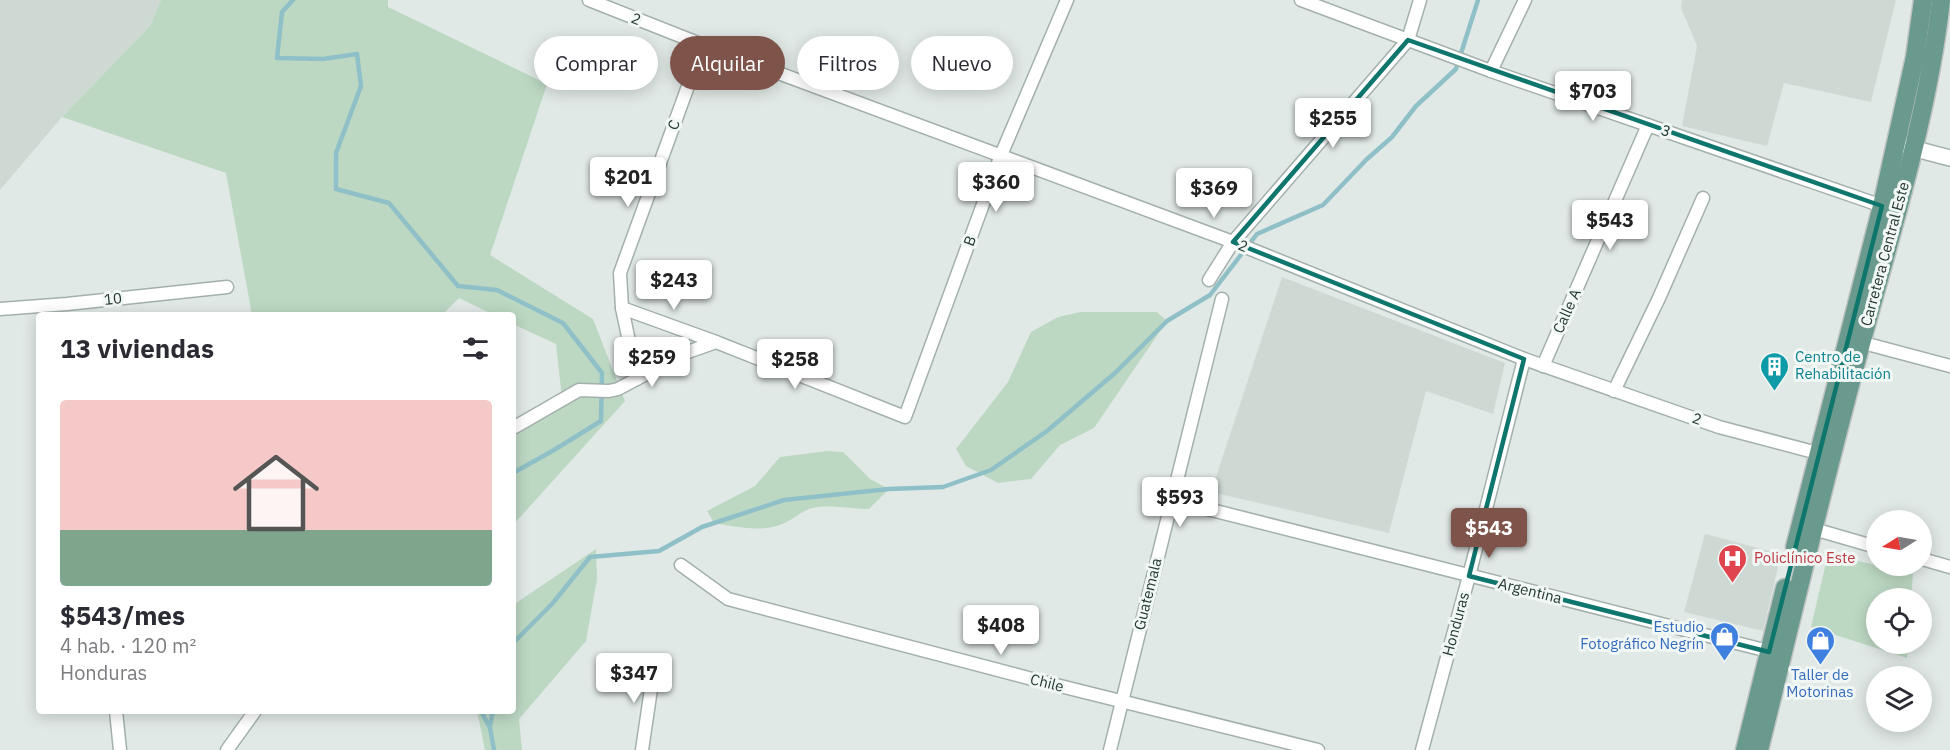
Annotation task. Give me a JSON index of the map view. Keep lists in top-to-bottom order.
{
  "streets": {
    "main road": ["Carretera Central Este"],
    "street": [
      "2",
      "C",
      "3",
      "B",
      "10",
      "Calle A",
      "Argentina",
      "Guatemala",
      "Honduras",
      "Chile"
    ]
  },
  "crossings": [
    ["2", "B"],
    ["2", "Carretera Central Este"],
    ["2", "Calle A"],
    ["2", "Honduras"],
    ["3", "Carretera Central Este"],
    ["3", "Calle A"],
    ["Carretera Central Este", "Argentina"],
    ["Argentina", "Guatemala"],
    ["Argentina", "Honduras"],
    ["Guatemala", "Chile"]
  ],
  "places": {
    "building": ["Centro de Rehabilitación"],
    "hospital": ["Policlínico Este"],
    "shop": ["Estudio Fotográfico Negrín", "Taller de Motorinas"]
  },
  "north": "left",
  "page": {
    "chip": [
      "Comprar",
      "Alquilar",
      "Filtros",
      "Nuevo"
    ],
    "price": [
      "$703",
      "$255",
      "$201",
      "$360",
      "$369",
      "$543",
      "$243",
      "$259",
      "$258",
      "$593",
      "$543",
      "$408",
      "$347"
    ],
    "heading": "13 viviendas",
    "list": [
      {
        "name": "$543/mes",
        "note": "4 hab. · 120 m² · Honduras"
      }
    ]
  }
}
